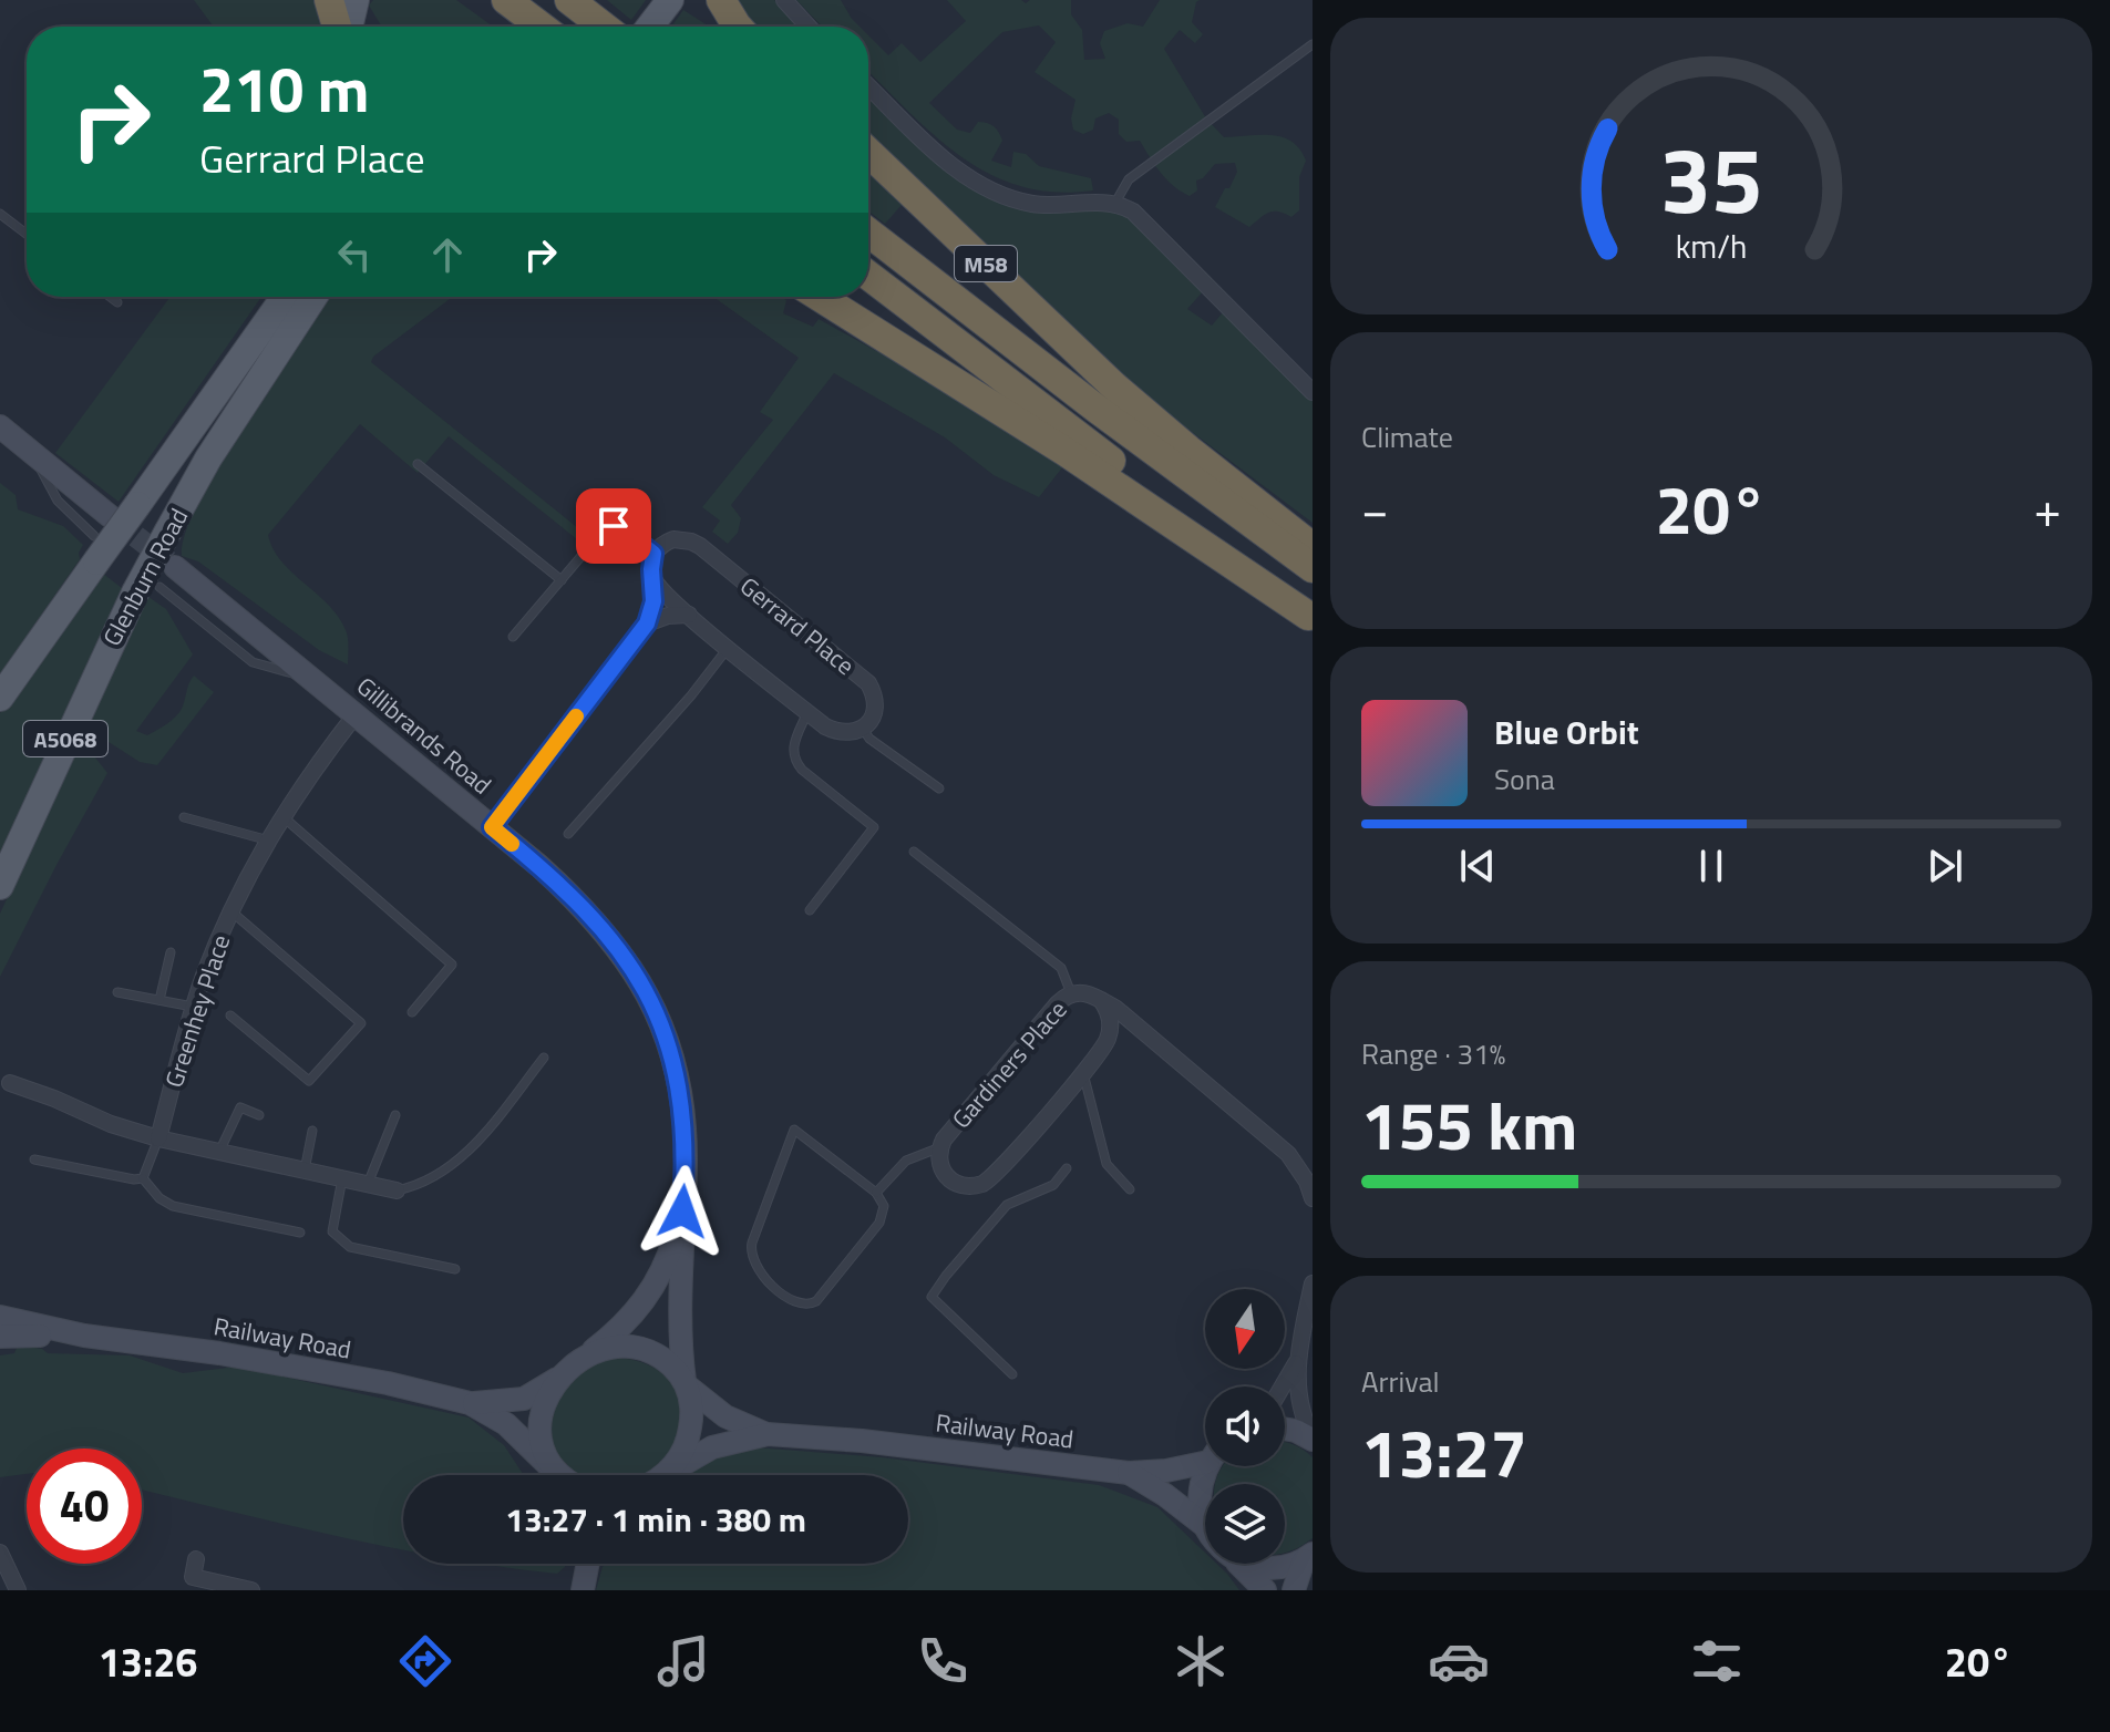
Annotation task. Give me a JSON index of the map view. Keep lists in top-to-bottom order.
{
  "streets": {
    "highway": ["M58"],
    "main road": [
      "Glenburn Road",
      "Gillibrands Road",
      "A5068",
      "Railway Road"
    ],
    "street": ["Gerrard Place", "Greenhey Place", "Gardiners Place"]
  },
  "crossings": [
    ["Gillibrands Road", "Greenhey Place"],
    ["Gillibrands Road", "Railway Road"]
  ],
  "north": "bottom",
  "page": {
    "turn": ["210 m", "Gerrard Place"],
    "tile": [
      "Climate",
      ["Range · 31%", "155 km"],
      ["Arrival", "13:27"]
    ],
    "heat": ["−", "20°", "+"],
    "song": ["Blue Orbit", "Sona"],
    "limit": "40",
    "trip": "13:27 · 1 min · 380 m",
    "tabs": ["13:26", "20°"],
    "gauge": ["35", "km/h"]
  }
}
